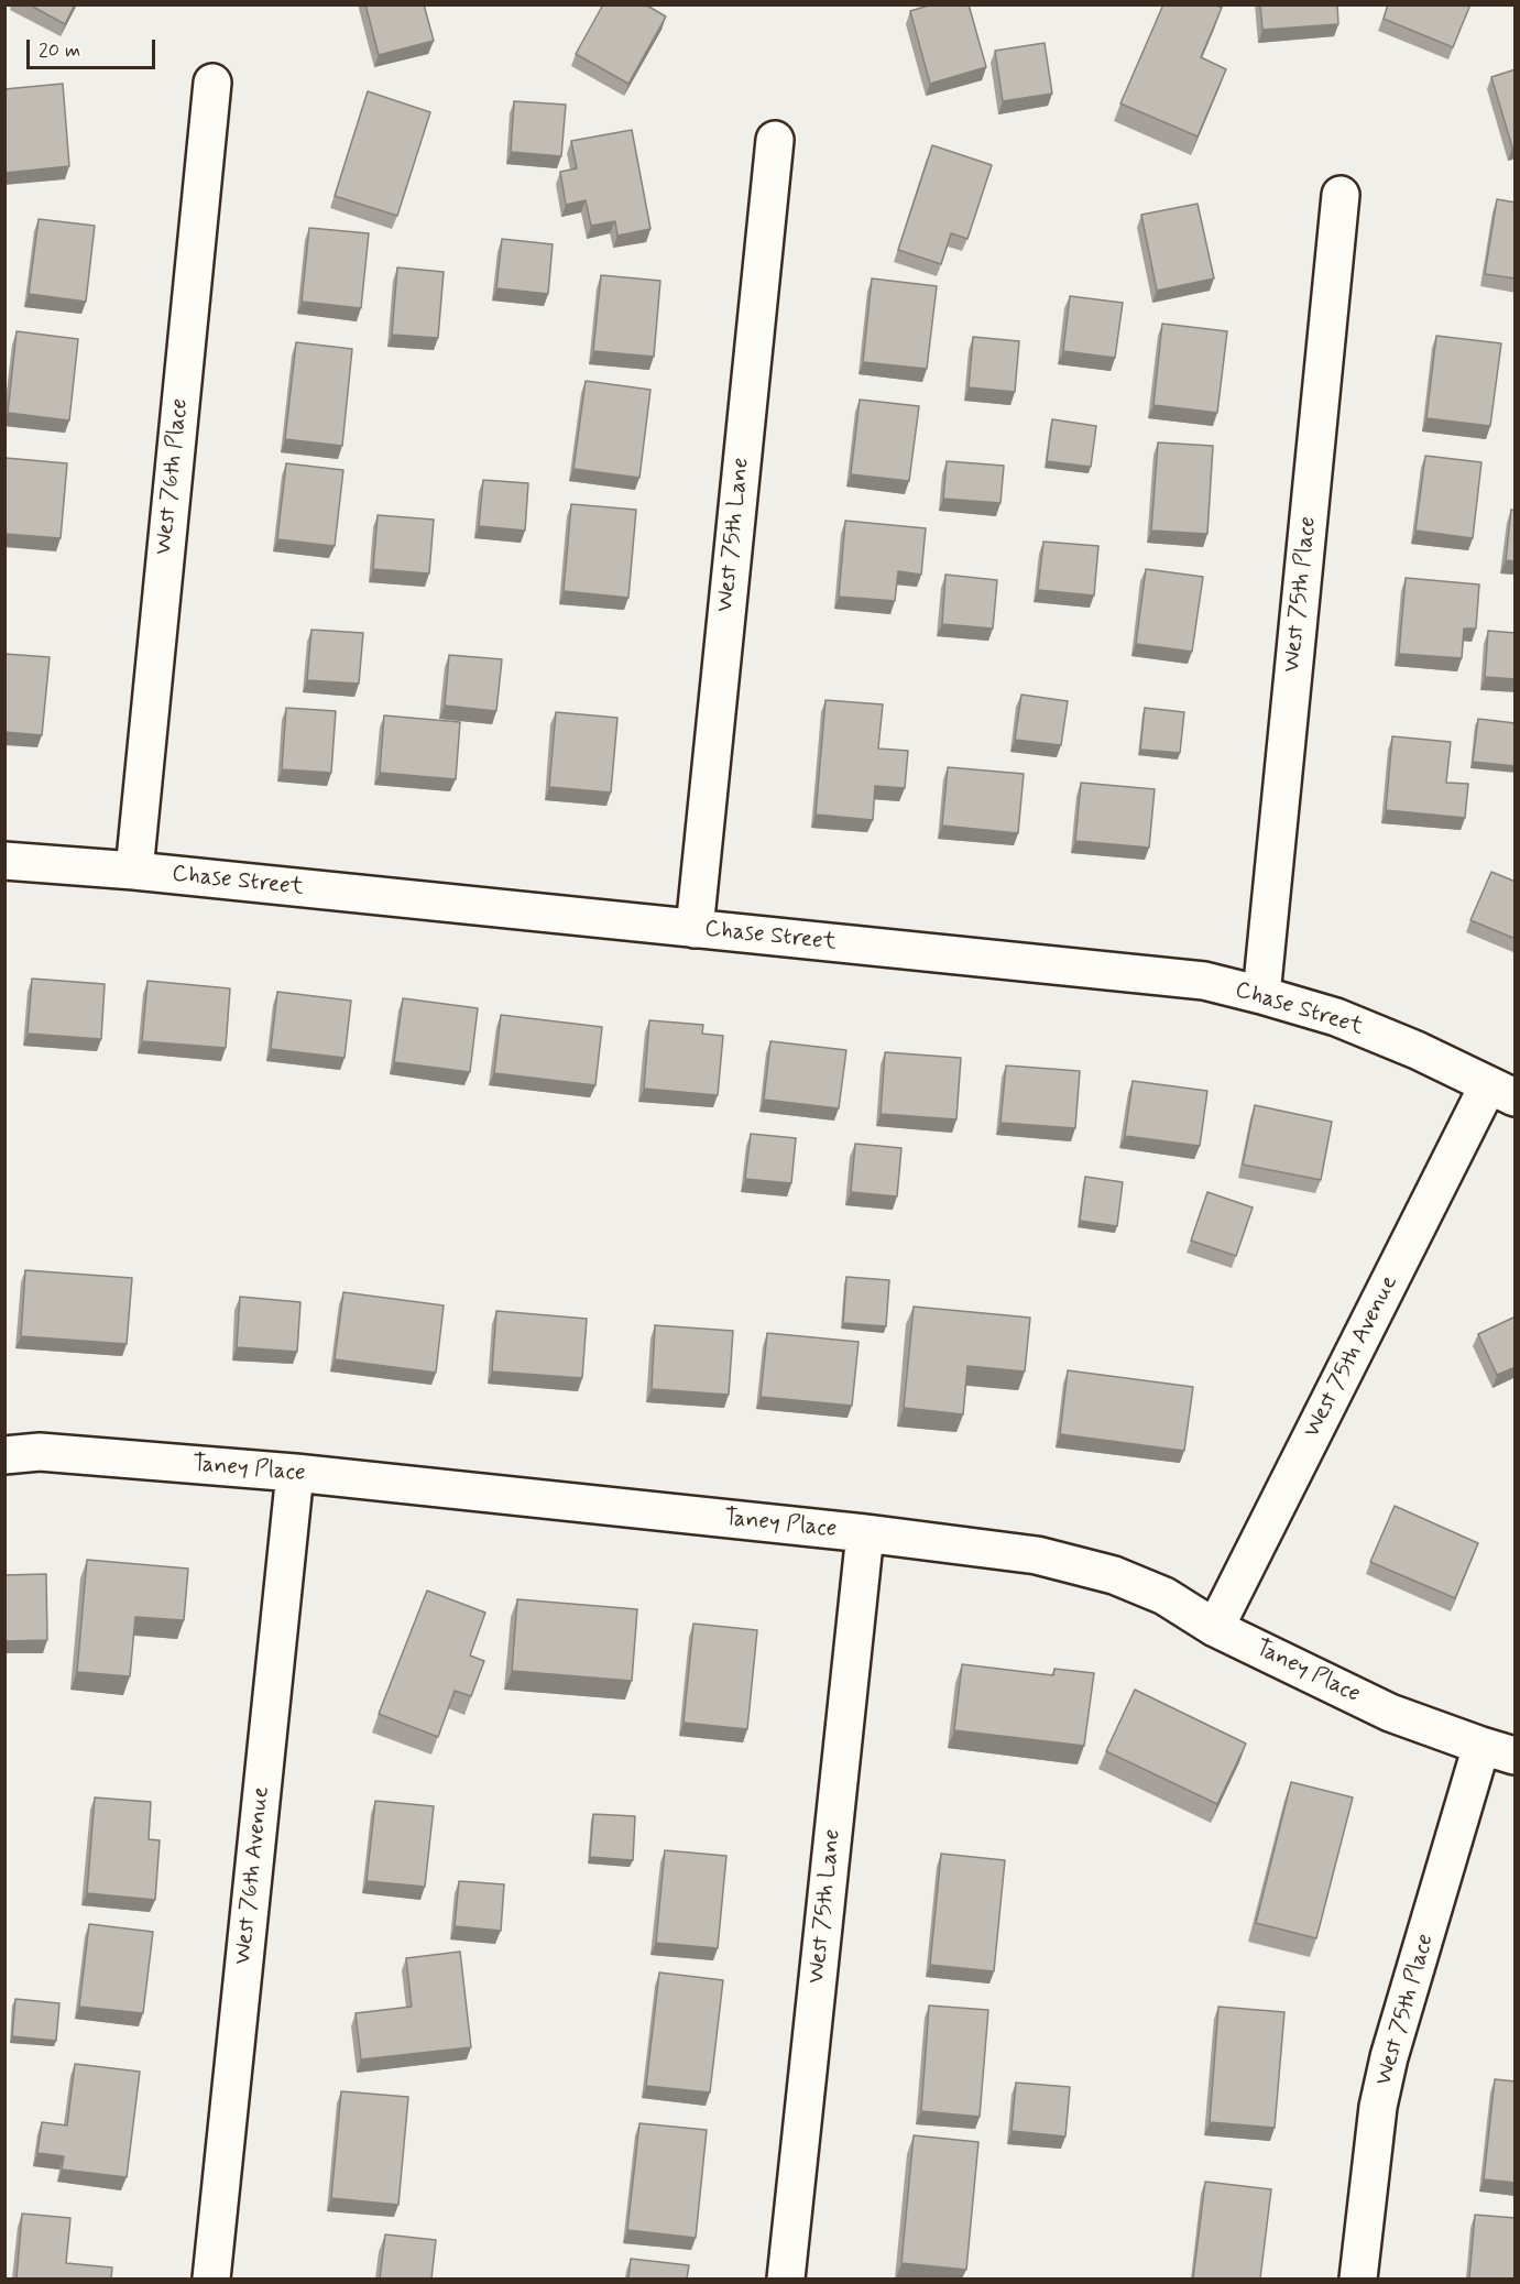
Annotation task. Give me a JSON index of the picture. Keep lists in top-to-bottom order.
{
  "streets": {
    "street": [
      "West 76th Place",
      "West 75th Lane",
      "West 75th Place",
      "Chase Street",
      "West 75th Avenue",
      "Taney Place",
      "West 76th Avenue"
    ]
  },
  "crossings": [
    ["West 76th Place", "Chase Street"],
    ["West 75th Lane", "Chase Street"],
    ["West 75th Lane", "Taney Place"],
    ["West 75th Place", "Chase Street"],
    ["West 75th Place", "Taney Place"],
    ["Chase Street", "West 75th Avenue"],
    ["West 75th Avenue", "Taney Place"],
    ["Taney Place", "West 76th Avenue"]
  ],
  "scale_bar": "20 m"
}
